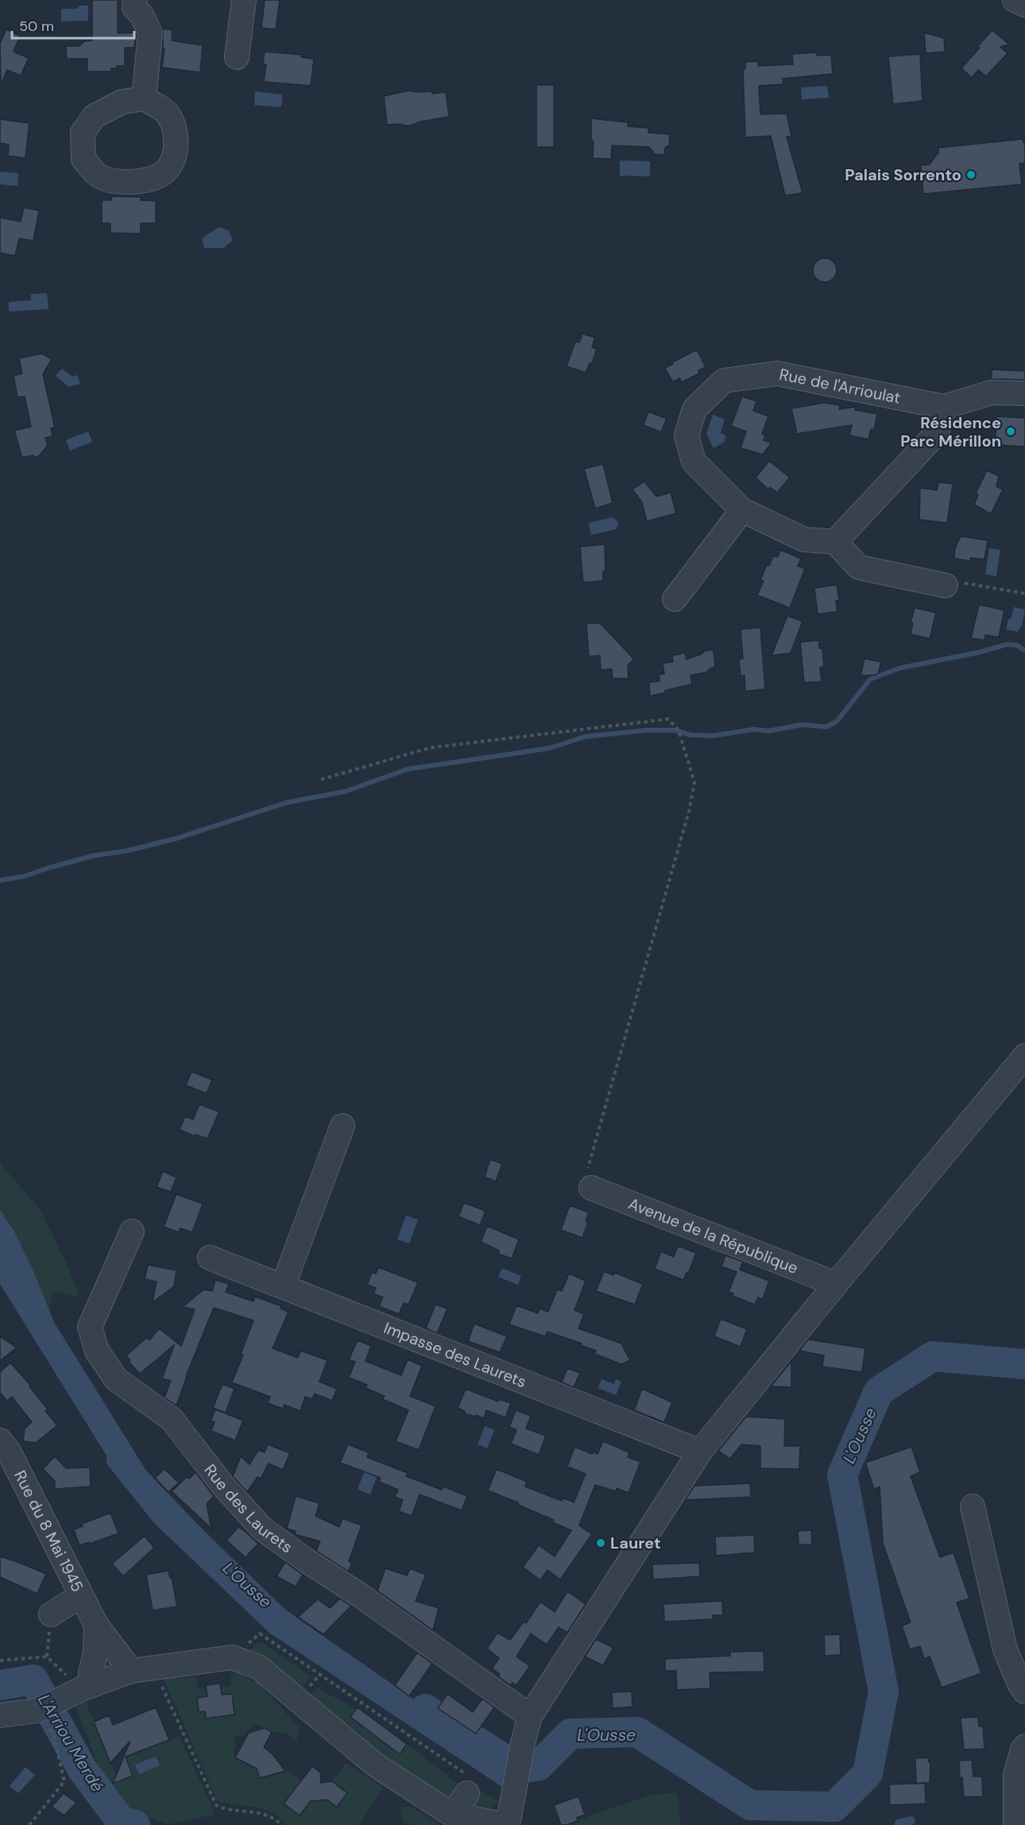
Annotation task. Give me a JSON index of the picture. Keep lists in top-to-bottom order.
{
  "streets": {
    "street": [
      "Rue de l'Arrioulat",
      "Avenue de la République",
      "Impasse des Laurets",
      "Rue des Laurets",
      "Rue du 8 Mai 1945"
    ]
  },
  "water": ["L'Ousse", "L'Arriou Merdé"],
  "places": ["Palais Sorrento", "Résidence Parc Mérillon", "Lauret"],
  "scale_bar": "50 m"
}
